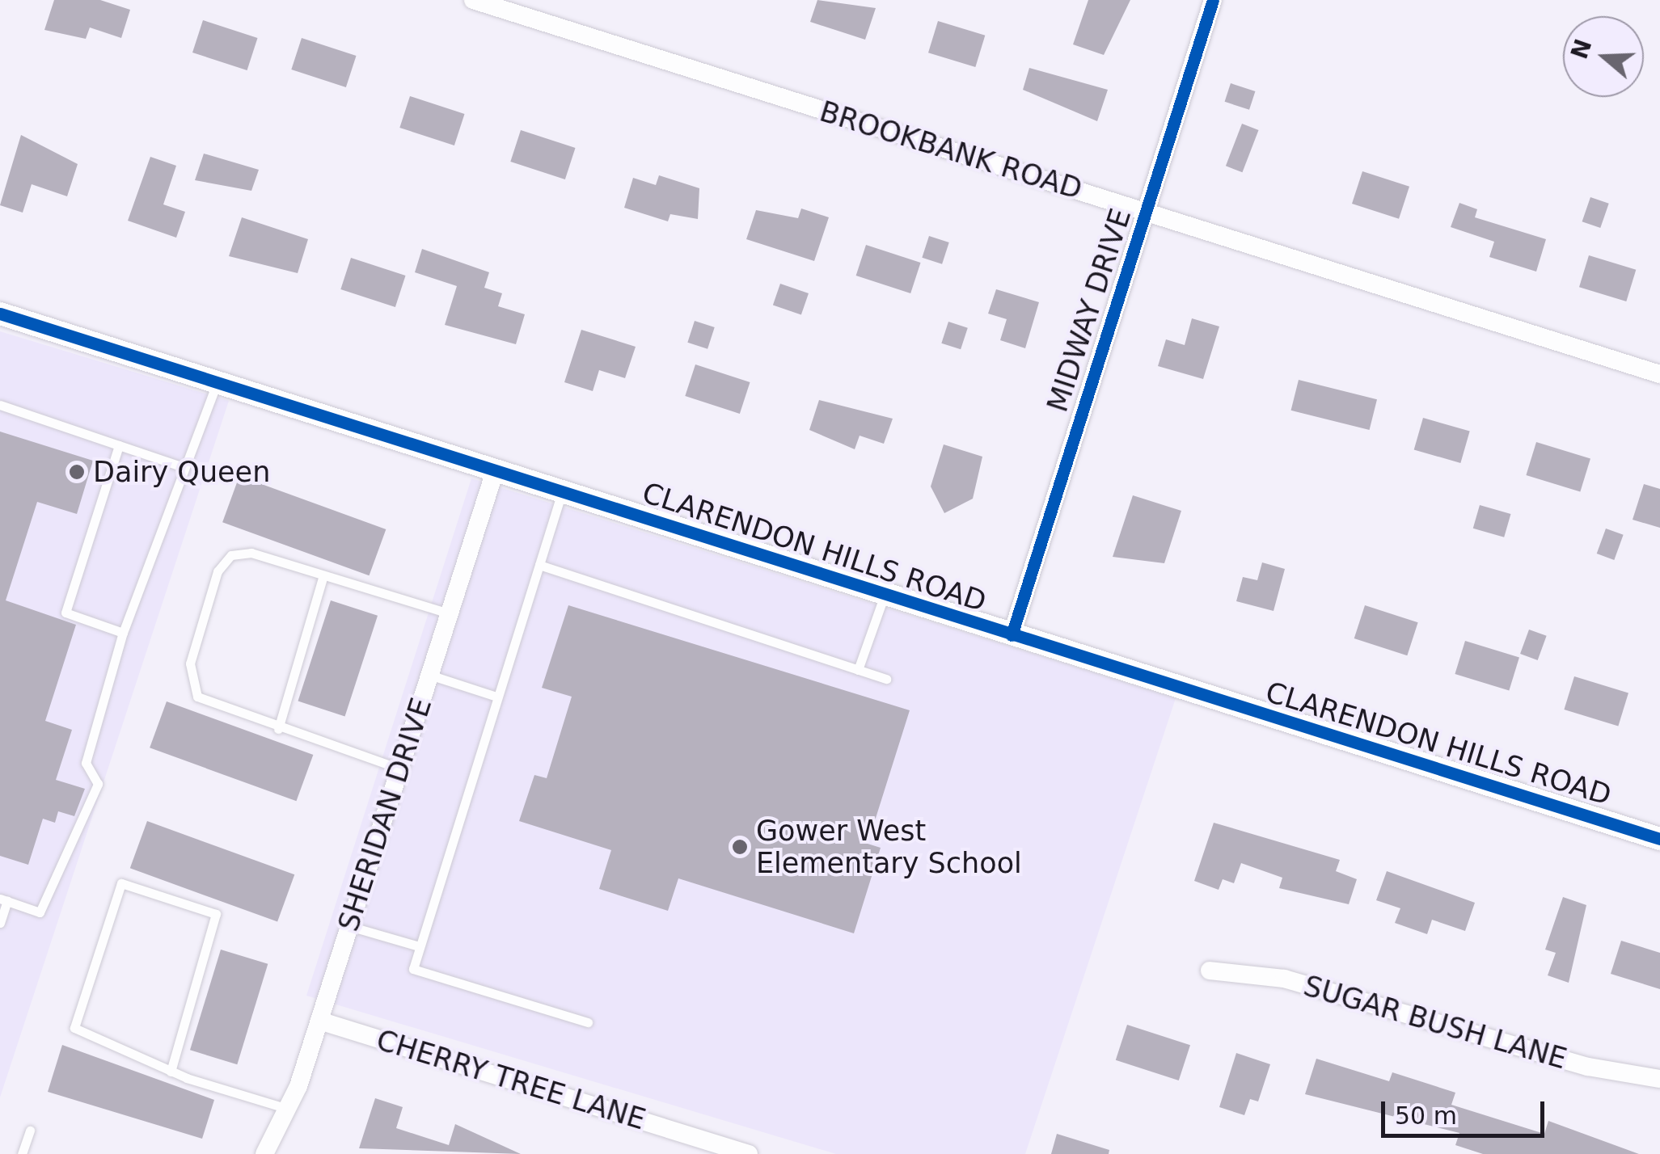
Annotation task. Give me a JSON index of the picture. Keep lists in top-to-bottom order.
{
  "streets": {
    "street": [
      "BROOKBANK ROAD",
      "MIDWAY DRIVE",
      "CLARENDON HILLS ROAD",
      "SHERIDAN DRIVE",
      "SUGAR BUSH LANE",
      "CHERRY TREE LANE"
    ]
  },
  "crossings": [
    ["BROOKBANK ROAD", "MIDWAY DRIVE"],
    ["MIDWAY DRIVE", "CLARENDON HILLS ROAD"],
    ["CLARENDON HILLS ROAD", "SHERIDAN DRIVE"],
    ["SHERIDAN DRIVE", "CHERRY TREE LANE"]
  ],
  "places": ["Dairy Queen", "Gower West Elementary School"],
  "scale_bar": "50 m",
  "north": "left"
}
